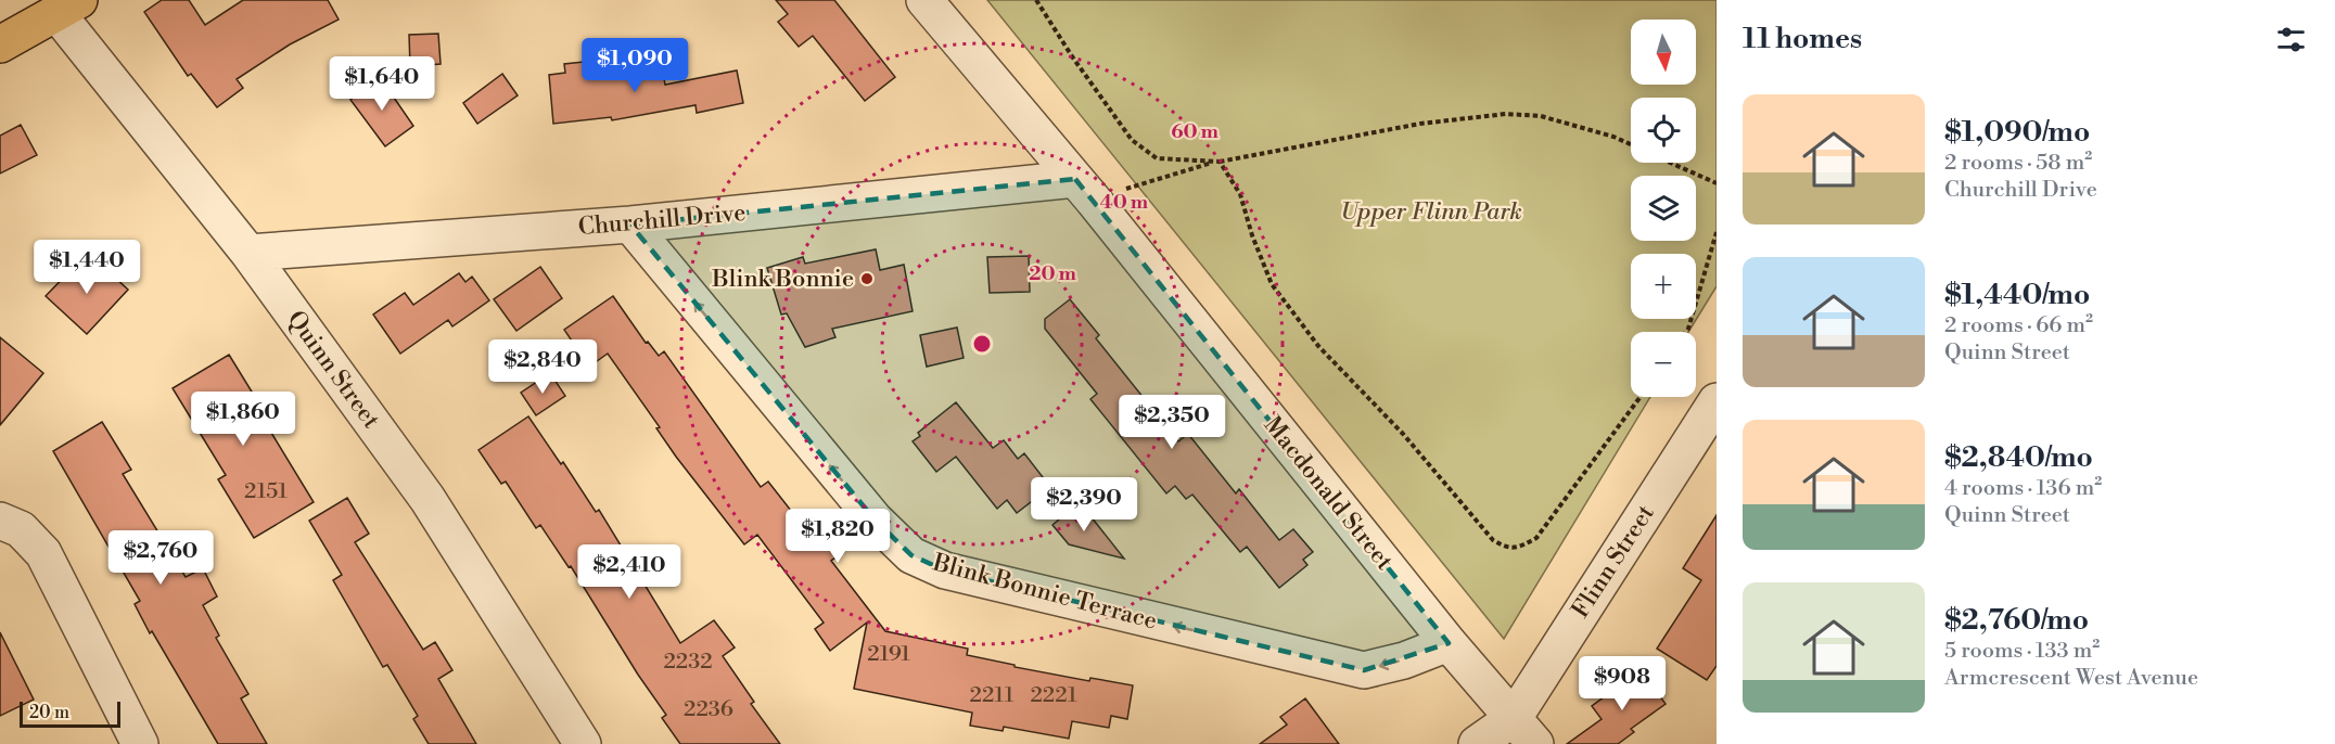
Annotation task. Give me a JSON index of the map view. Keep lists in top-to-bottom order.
{
  "streets": {
    "street": [
      "Churchill Drive",
      "Quinn Street",
      "Macdonald Street",
      "Flinn Street",
      "Blink Bonnie Terrace"
    ]
  },
  "crossings": [
    ["Churchill Drive", "Quinn Street"],
    ["Churchill Drive", "Macdonald Street"],
    ["Churchill Drive", "Blink Bonnie Terrace"],
    ["Macdonald Street", "Flinn Street"],
    ["Macdonald Street", "Blink Bonnie Terrace"]
  ],
  "one_way": ["Blink Bonnie Terrace"],
  "parks": ["Upper Flinn Park"],
  "places": ["Blink Bonnie"],
  "house_numbers": [
    "2151",
    "2191",
    "2232",
    "2211",
    "2221",
    "2236"
  ],
  "scale_bar": "20 m",
  "north": "bottom",
  "page": {
    "heading": "11 homes",
    "map_buttons": ["+", "−"],
    "price": [
      "$1,090",
      "$1,640",
      "$1,440",
      "$2,840",
      "$1,860",
      "$2,350",
      "$2,390",
      "$1,820",
      "$2,760",
      "$2,410",
      "$908"
    ],
    "list": [
      {
        "name": "$1,090/mo",
        "note": "2 rooms · 58 m² · Churchill Drive"
      },
      {
        "name": "$1,440/mo",
        "note": "2 rooms · 66 m² · Quinn Street"
      },
      {
        "name": "$2,840/mo",
        "note": "4 rooms · 136 m² · Quinn Street"
      },
      {
        "name": "$2,760/mo",
        "note": "5 rooms · 133 m² · Armcrescent West Avenue"
      }
    ],
    "scale": "20 m"
  },
  "rings": ["60 m", "40 m", "20 m"]
}
